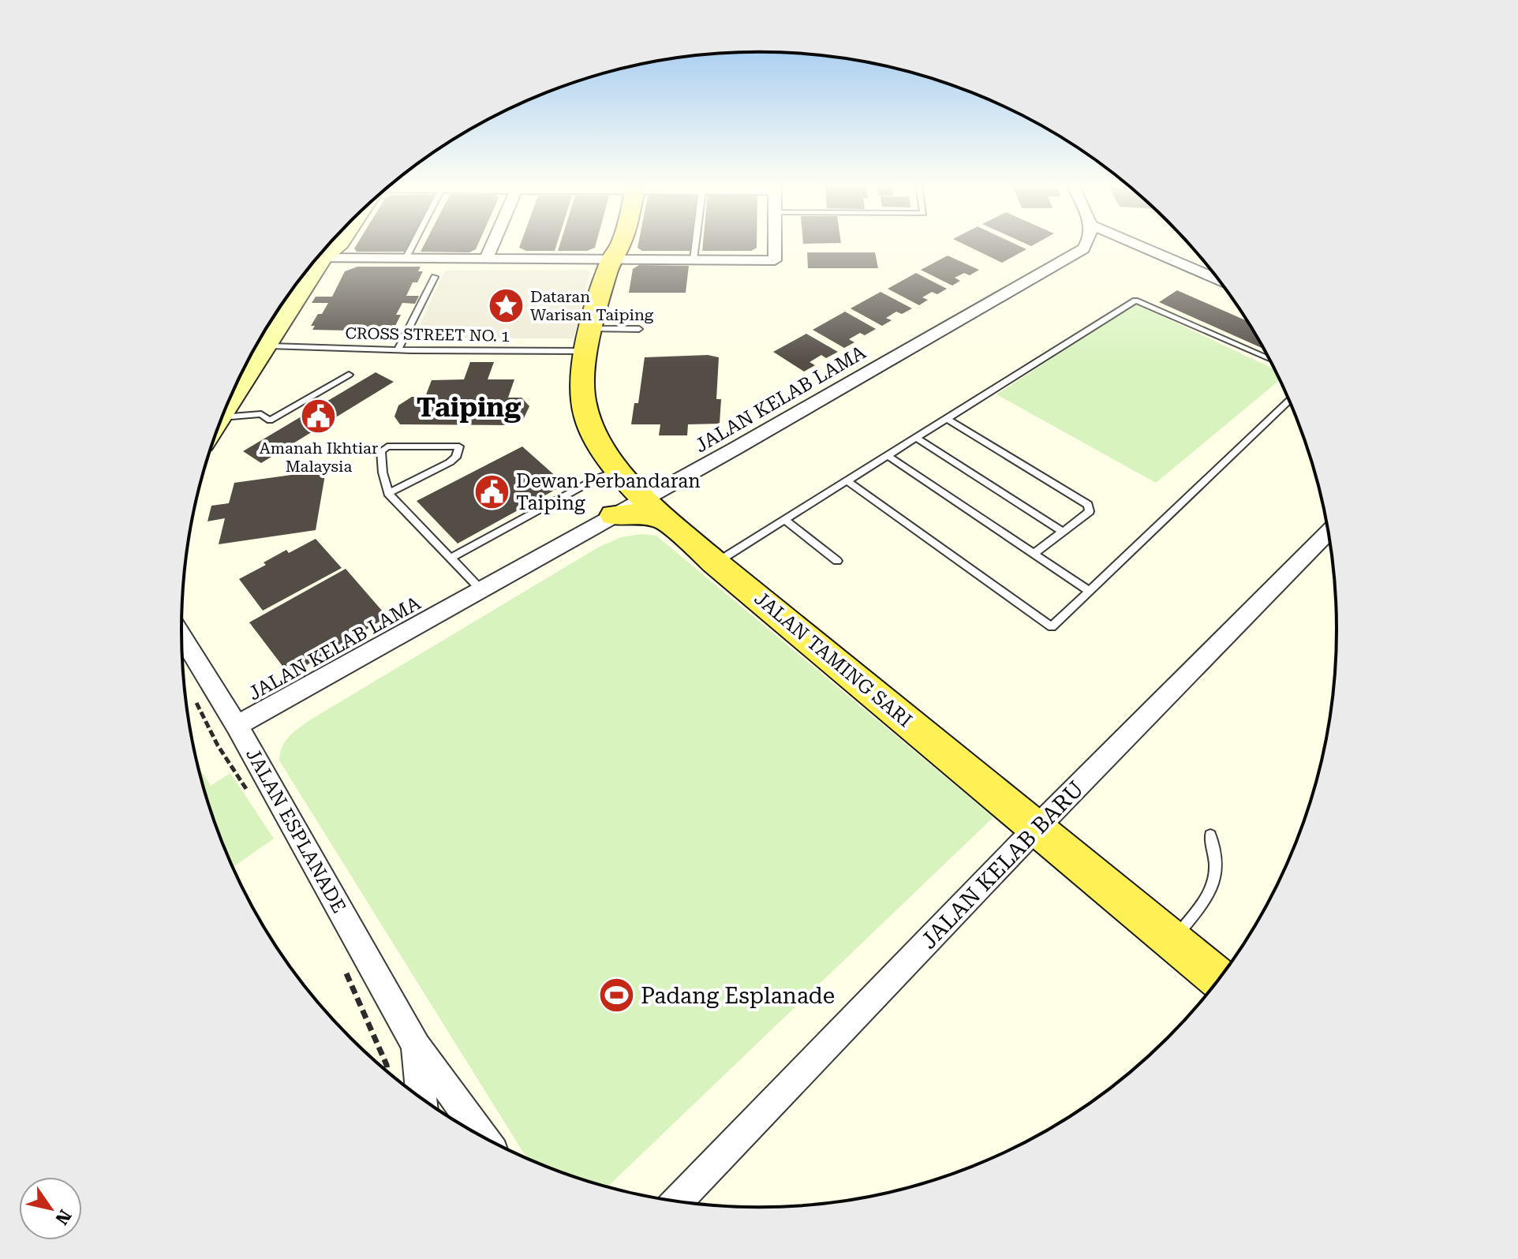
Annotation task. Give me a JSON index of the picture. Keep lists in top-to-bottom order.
{
  "streets": {
    "main road": ["JALAN TAMING SARI"],
    "street": ["JALAN KELAB LAMA", "JALAN ESPLANADE", "JALAN KELAB BARU"],
    "lane": ["CROSS STREET NO. 1"]
  },
  "crossings": [
    ["CROSS STREET NO. 1", "JALAN TAMING SARI"],
    ["JALAN KELAB LAMA", "JALAN TAMING SARI"],
    ["JALAN KELAB LAMA", "JALAN ESPLANADE"],
    ["JALAN TAMING SARI", "JALAN KELAB BARU"]
  ],
  "districts": ["Taiping"],
  "places": {
    "place": ["Dataran Warisan Taiping"],
    "public building": ["Amanah Ikhtiar Malaysia", "Dewan Perbandaran Taiping"],
    "sports": ["Padang Esplanade"]
  },
  "north": "bottom right"
}
